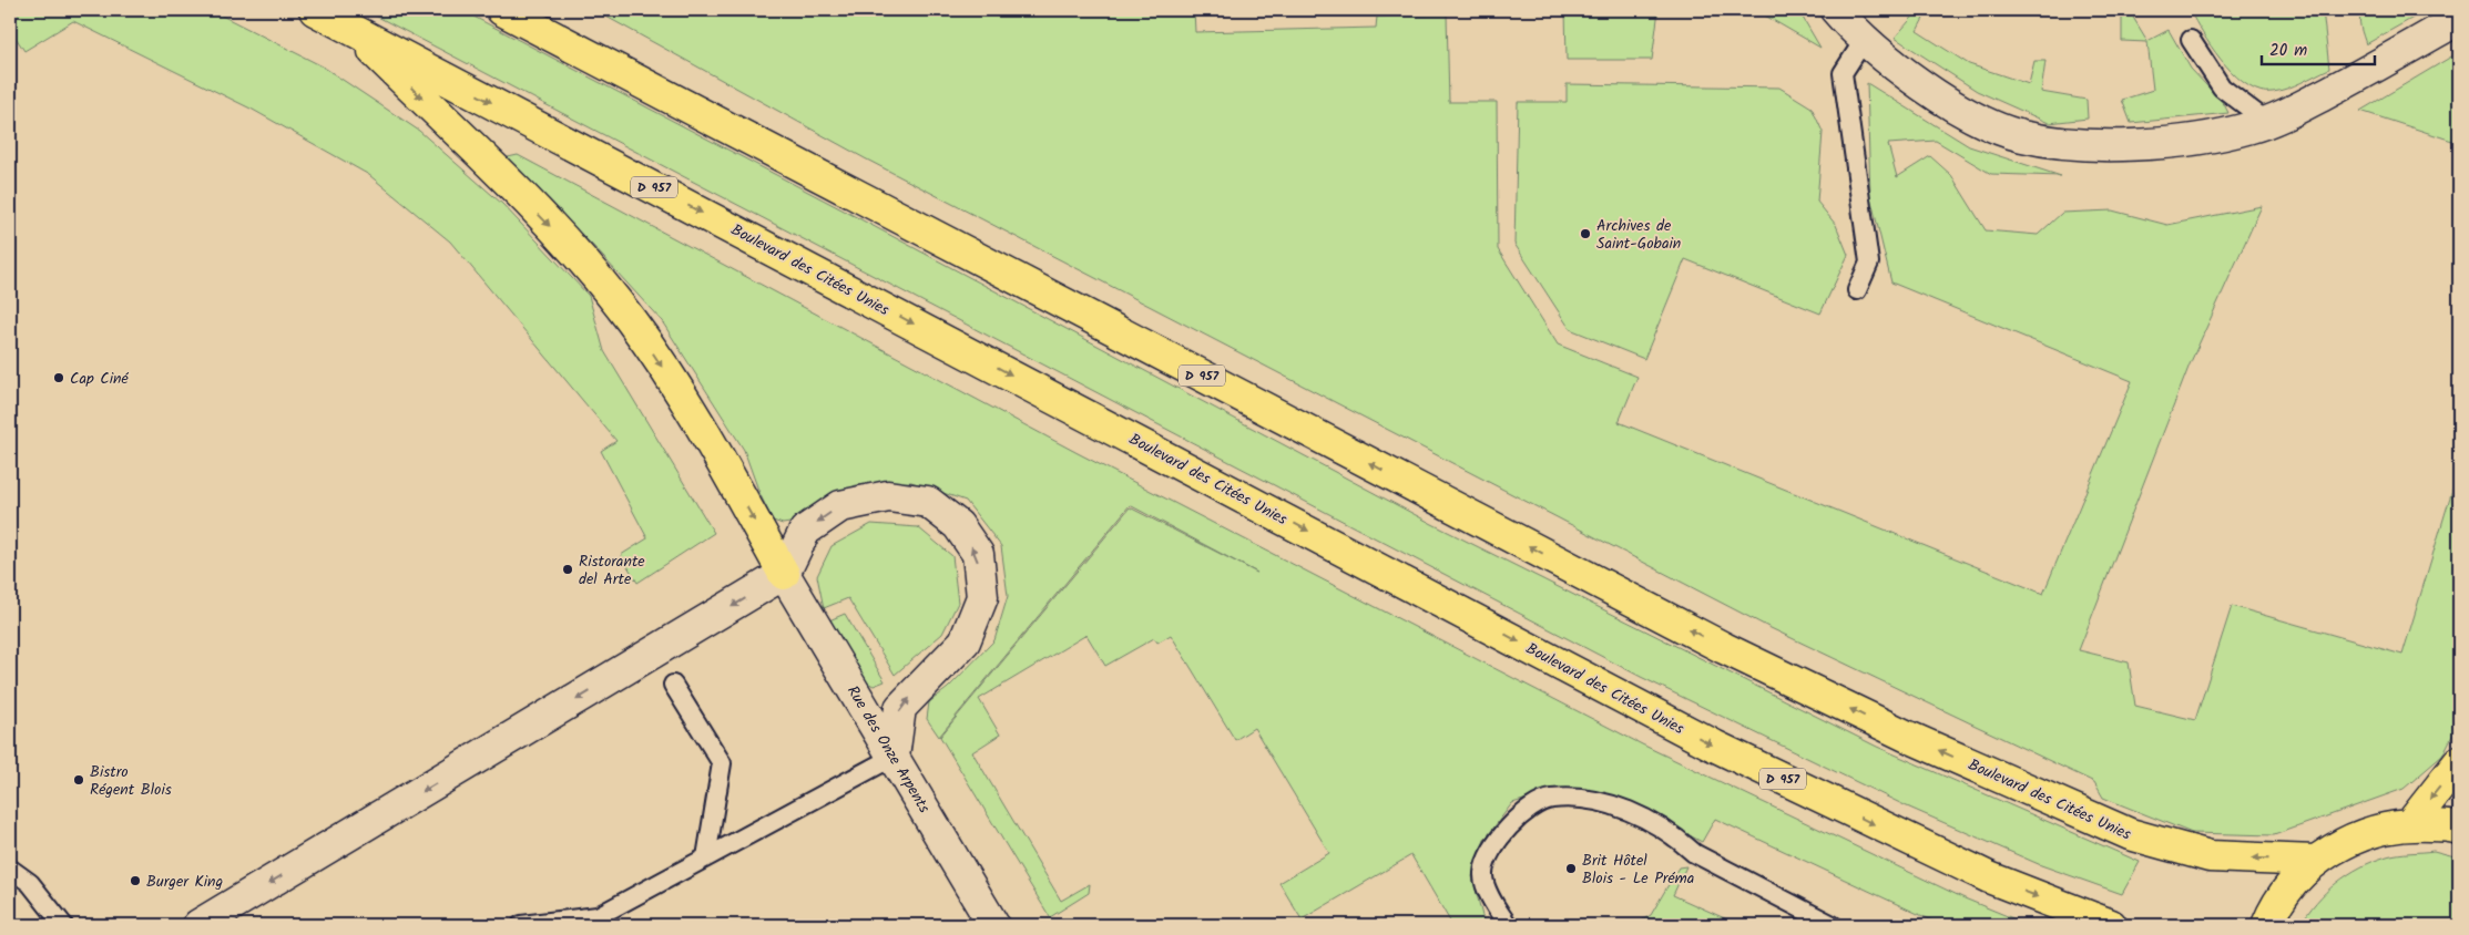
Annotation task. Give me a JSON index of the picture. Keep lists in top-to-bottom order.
{
  "streets": {
    "main road": ["D 957", "Boulevard des Citées Unies"],
    "street": ["Rue des Onze Arpents"]
  },
  "places": [
    "Archives de Saint-Gobain",
    "Cap Ciné",
    "Ristorante del Arte",
    "Bistro Régent Blois",
    "Brit Hôtel Blois - Le Préma",
    "Burger King"
  ],
  "scale_bar": "20 m"
}
